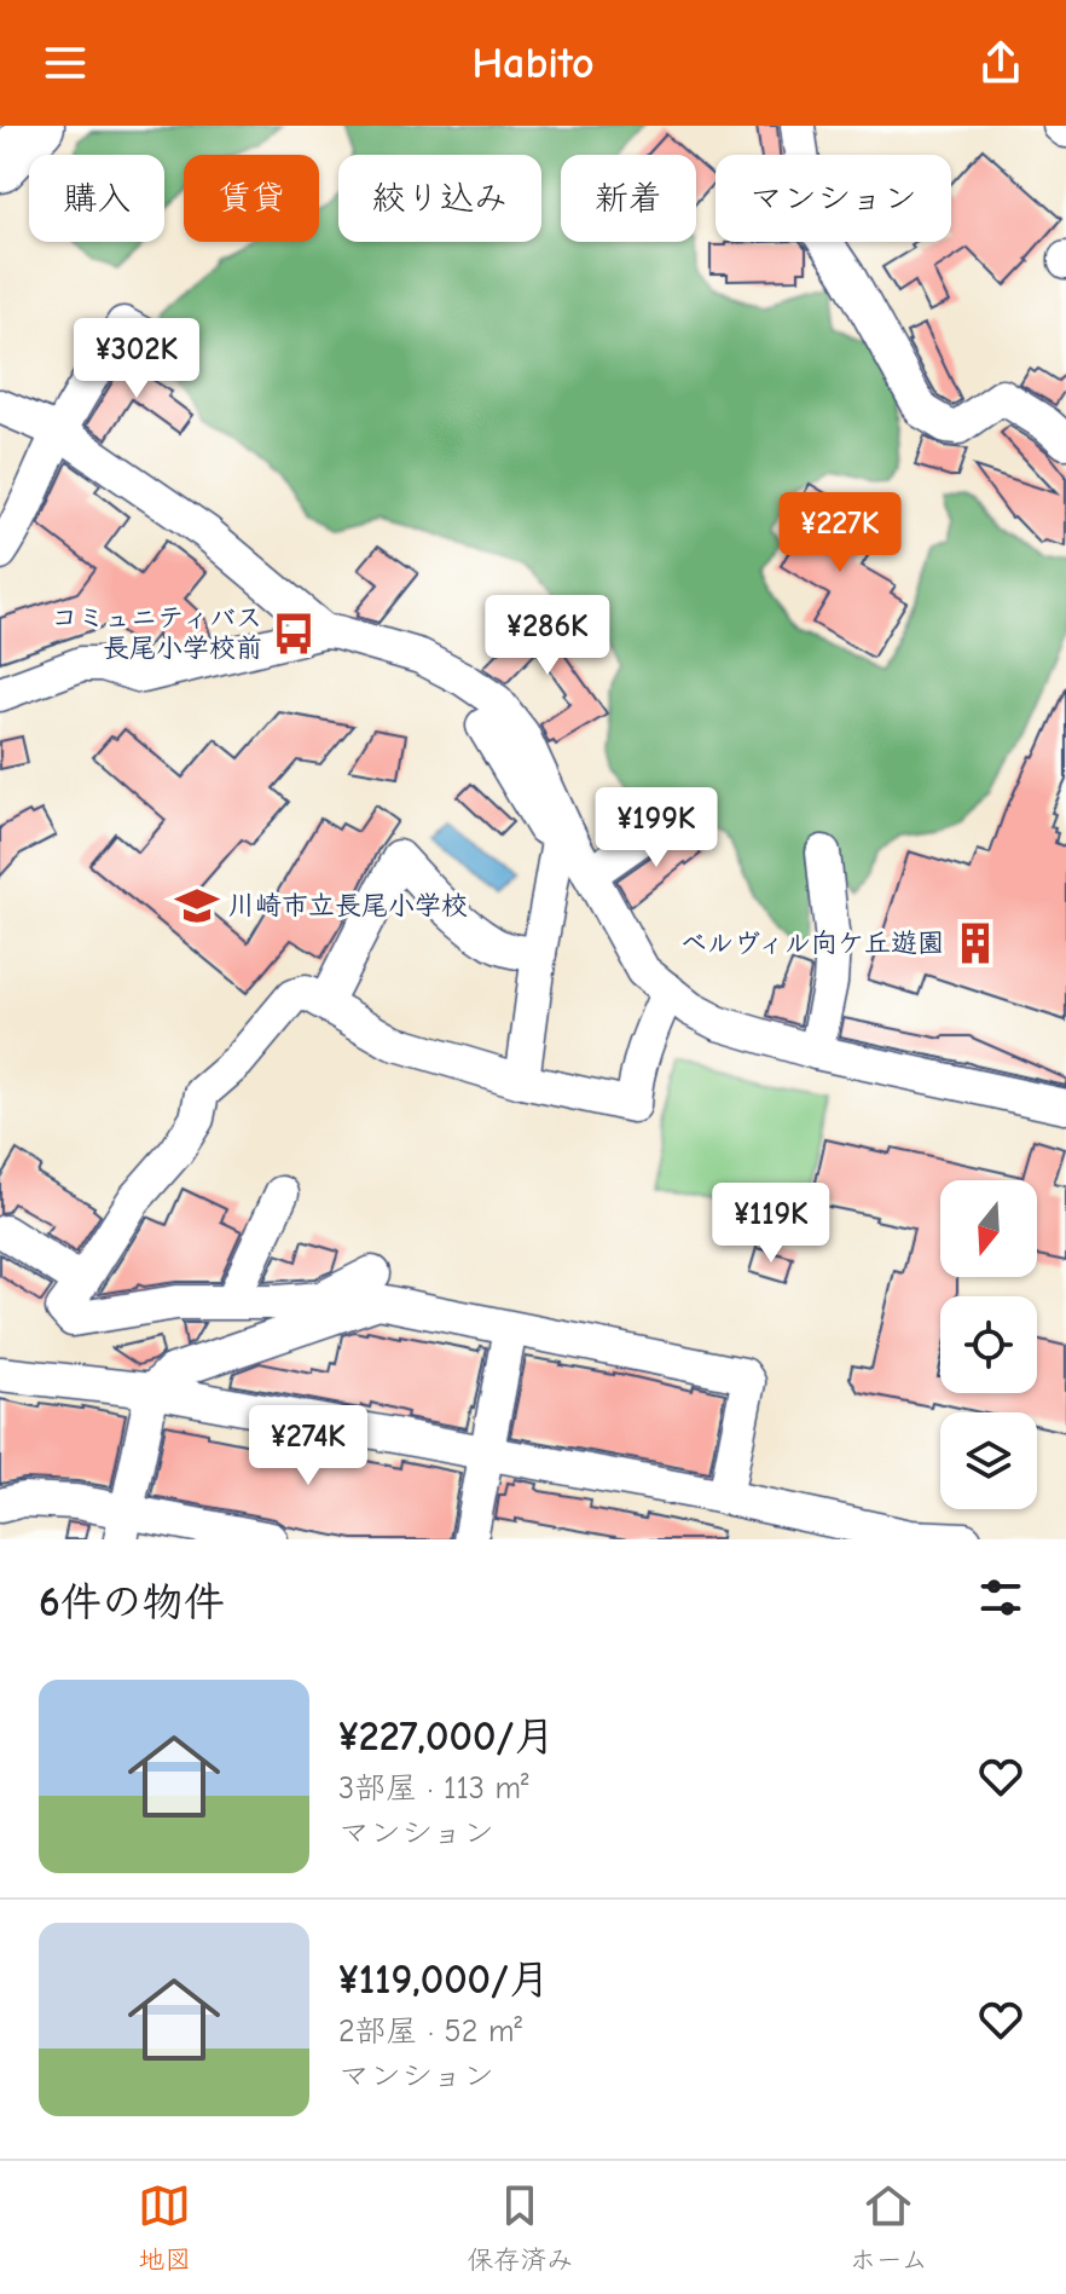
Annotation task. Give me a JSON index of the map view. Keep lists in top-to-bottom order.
{
  "places": {
    "bus stop": ["コミュニティバス 長尾小学校前"],
    "school or university": ["川崎市立長尾小学校"],
    "building": ["ベルヴィル向ケ丘遊園"]
  },
  "north": "bottom",
  "page": {
    "header": "Habito",
    "chip": [
      "購入",
      "賃貸",
      "絞り込み",
      "新着",
      "マンション"
    ],
    "price": [
      "¥302K",
      "¥227K",
      "¥286K",
      "¥199K",
      "¥119K",
      "¥274K"
    ],
    "heading": "6件の物件",
    "list": [
      {
        "name": "¥227,000/月",
        "note": "3部屋 · 113 m² · マンション"
      },
      {
        "name": "¥119,000/月",
        "note": "2部屋 · 52 m² · マンション"
      }
    ],
    "tabs": ["地図", "保存済み", "ホーム"]
  }
}
